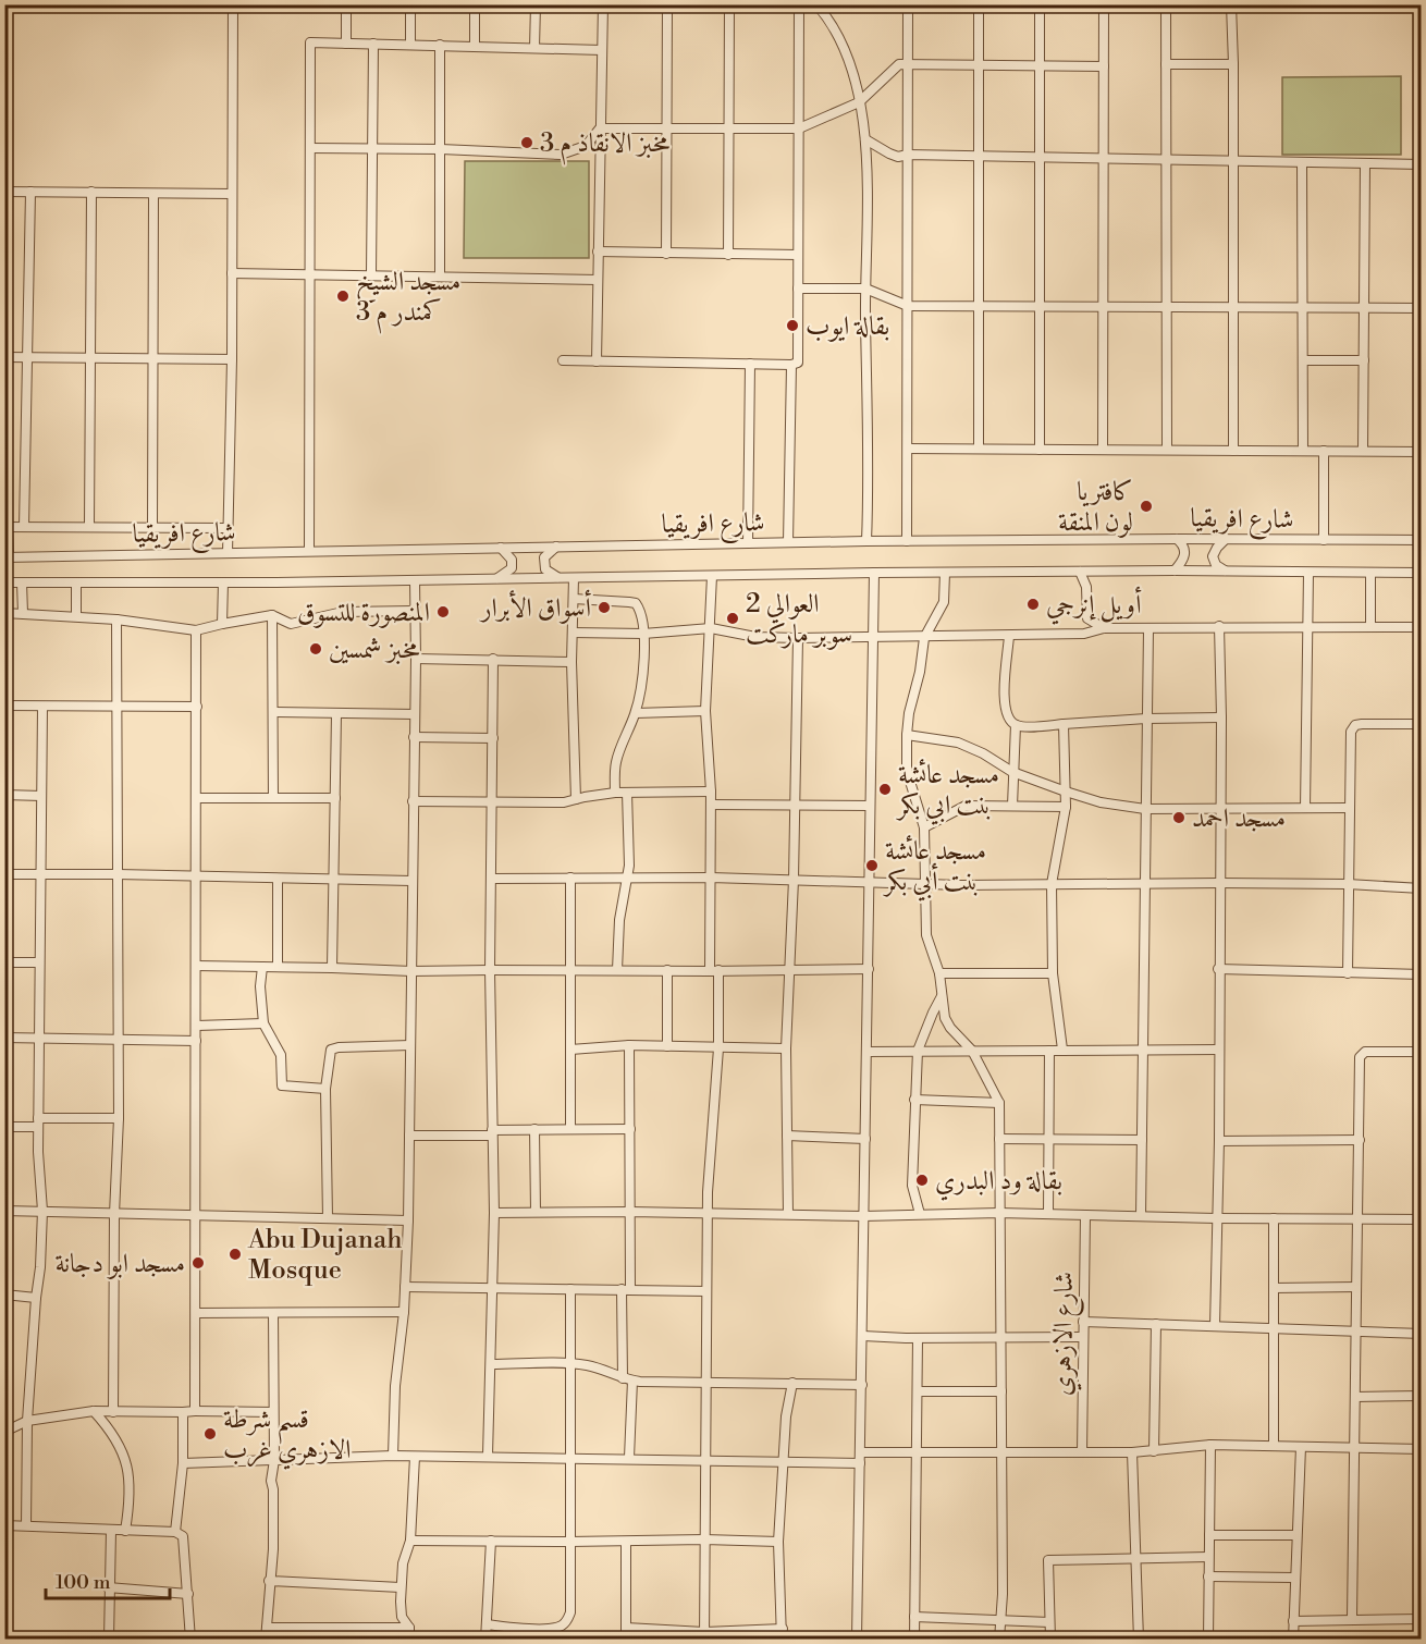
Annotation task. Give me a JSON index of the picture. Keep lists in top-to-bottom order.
{
  "streets": {
    "street": ["شارع افريقيا", "شارع الازهري"]
  },
  "places": [
    "مخبز الانقاذ م 3",
    "مسجد الشيخ كمندر م 3",
    "بقالة ايوب",
    "كافتريا لون المنقة",
    "أويل إنرجي",
    "أسواق الأبرار",
    "المنصورة للتسوق",
    "العوالي 2 سوبر ماركت",
    "مخبز شمسين",
    "مسجد عائشة بنت ابي بكر",
    "مسجد احمد",
    "مسجد عائشة بنت أبي بكر",
    "بقالة ود البدري",
    "Abu Dujanah Mosque",
    "مسجد ابو دجانة",
    "قسم شرطة الازهري غرب"
  ],
  "scale_bar": "100 m"
}
